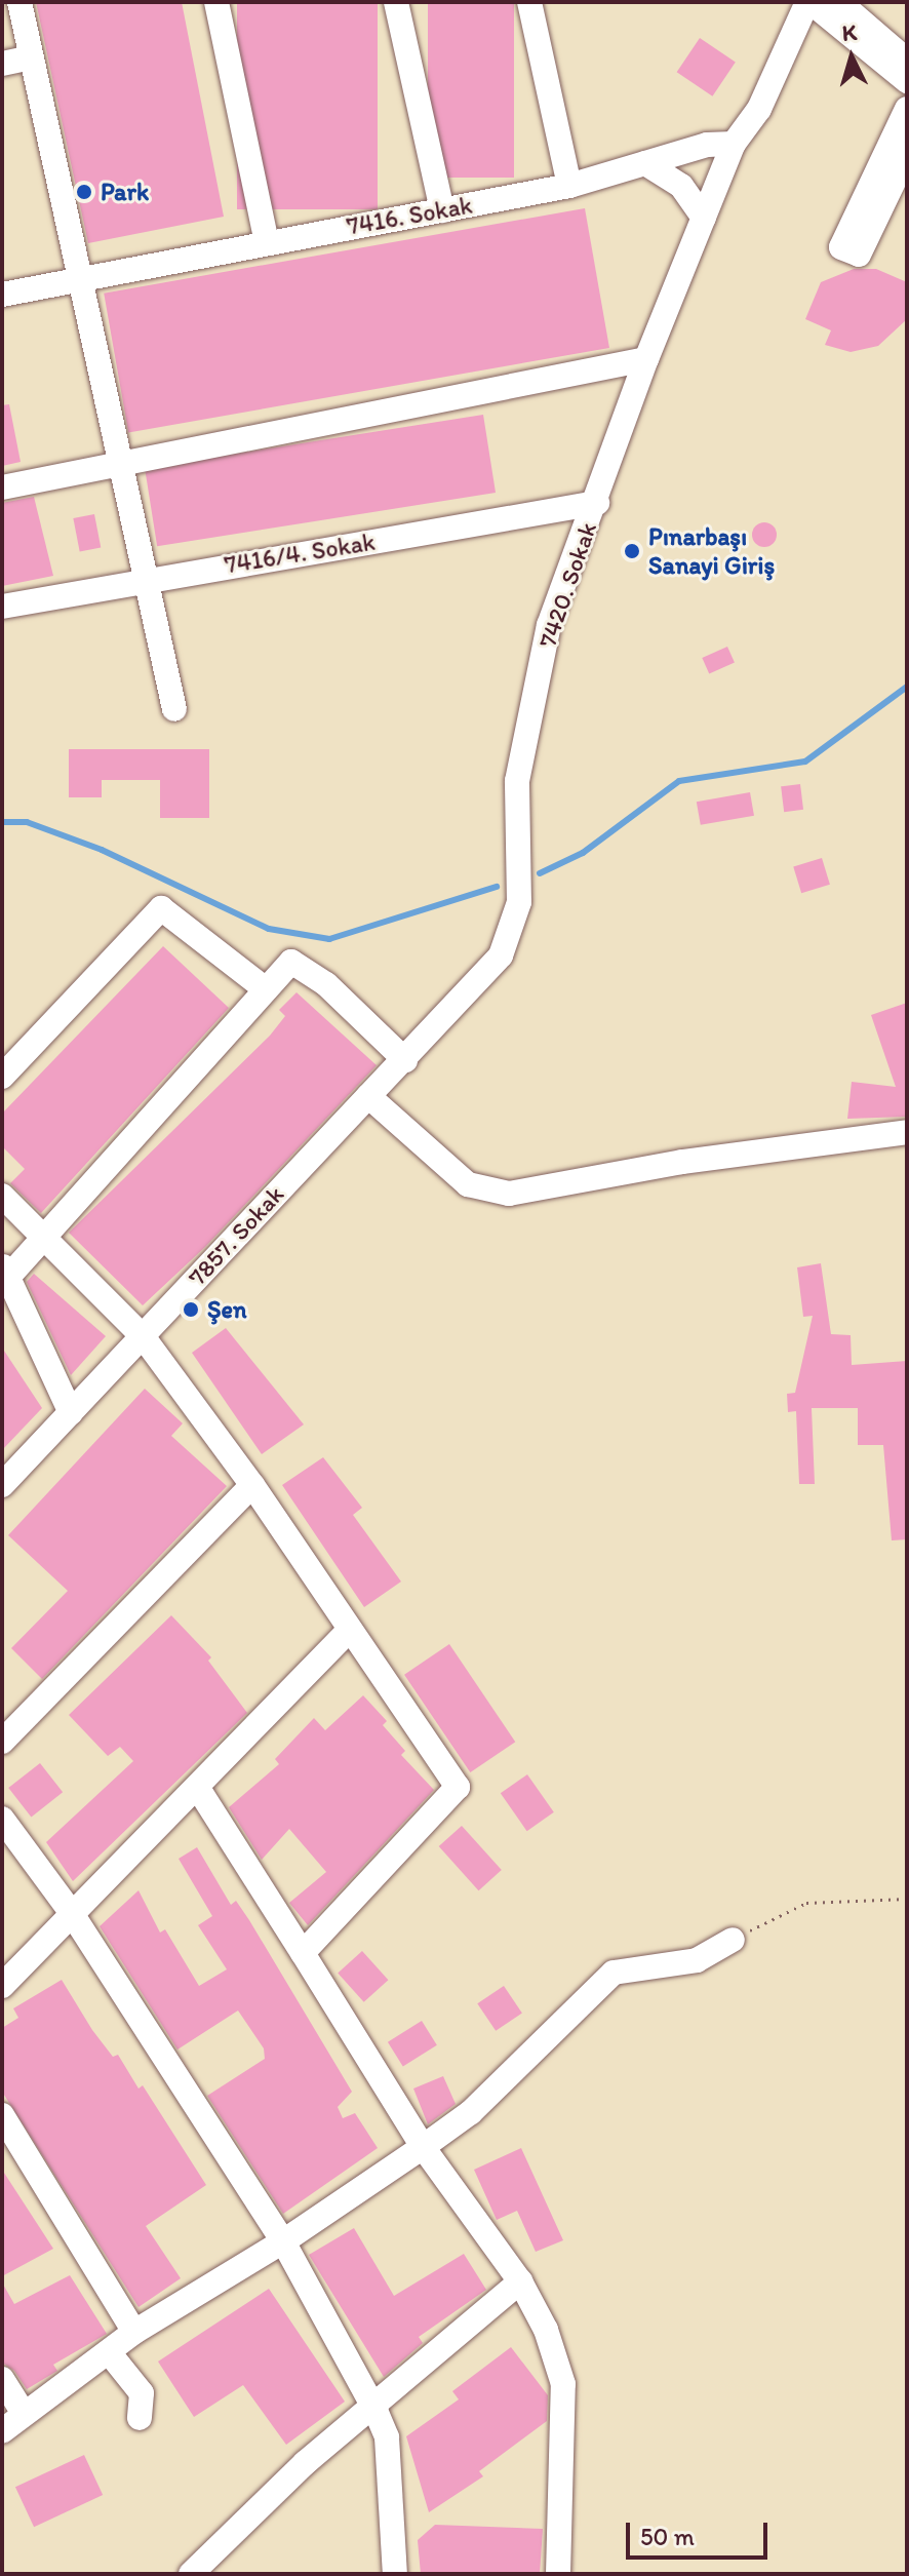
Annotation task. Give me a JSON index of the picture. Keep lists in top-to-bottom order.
{
  "streets": {
    "street": [
      "7416. Sokak",
      "7416/4. Sokak",
      "7420. Sokak",
      "7857. Sokak"
    ]
  },
  "crossings": [
    ["7416. Sokak", "7420. Sokak"],
    ["7416/4. Sokak", "7420. Sokak"],
    ["7420. Sokak", "7857. Sokak"]
  ],
  "places": ["Park", "Pınarbaşı Sanayi Giriş", "Şen"],
  "scale_bar": "50 m",
  "north": "top"
}
